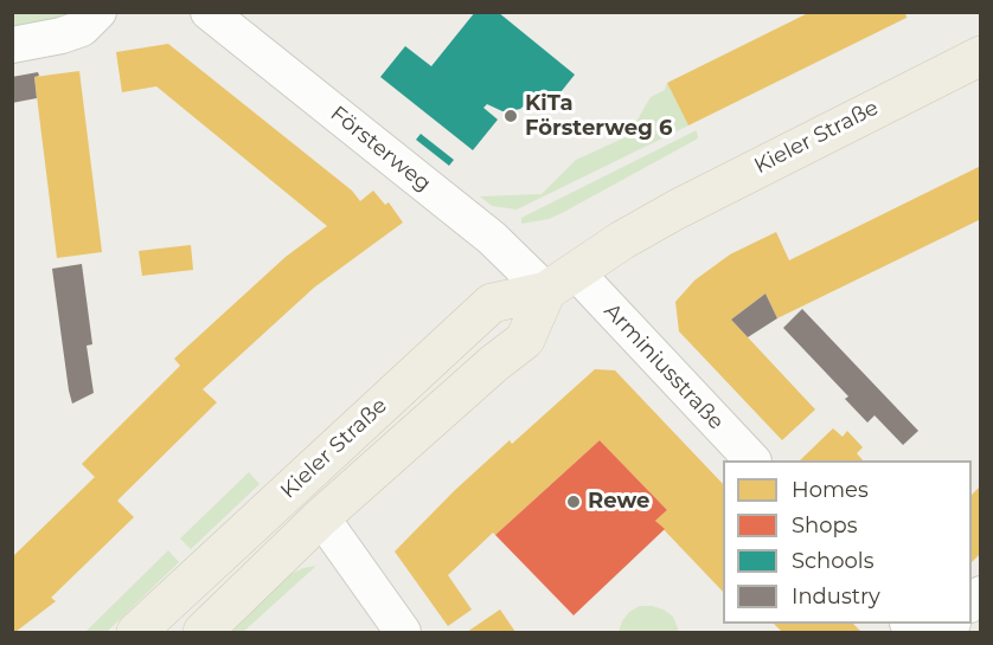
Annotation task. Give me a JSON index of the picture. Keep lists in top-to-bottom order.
{
  "streets": {
    "main road": ["Kieler Straße"],
    "street": ["Försterweg", "Arminiusstraße"]
  },
  "crossings": [
    ["Kieler Straße", "Försterweg"],
    ["Kieler Straße", "Arminiusstraße"],
    ["Försterweg", "Arminiusstraße"]
  ],
  "places": ["KiTa Försterweg 6", "Rewe"],
  "legend": [
    "Homes",
    "Shops",
    "Schools",
    "Industry"
  ]
}
